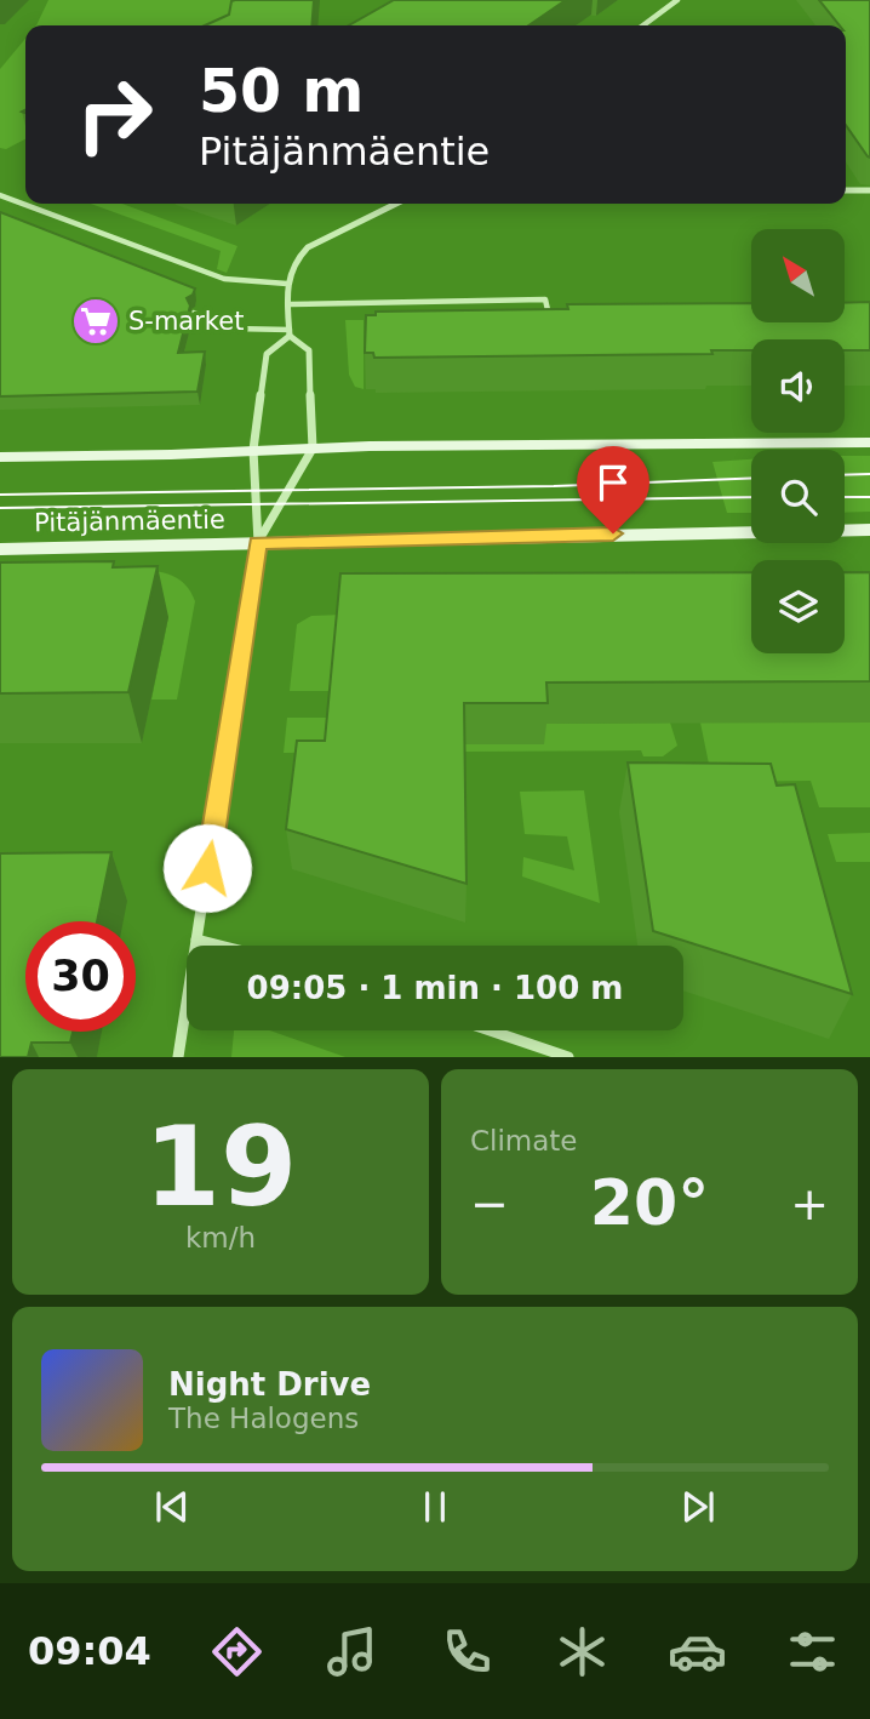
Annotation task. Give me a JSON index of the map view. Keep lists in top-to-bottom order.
{
  "streets": {
    "main road": ["Pitäjänmäentie"]
  },
  "places": {
    "supermarket": ["S-market"]
  },
  "north": "top left",
  "page": {
    "turn": ["50 m", "Pitäjänmäentie"],
    "limit": "30",
    "trip": "09:05 · 1 min · 100 m",
    "tile": [
      ["19", "km/h"],
      "Climate"
    ],
    "heat": ["−", "20°", "+"],
    "song": ["Night Drive", "The Halogens"],
    "tabs": "09:04"
  }
}
